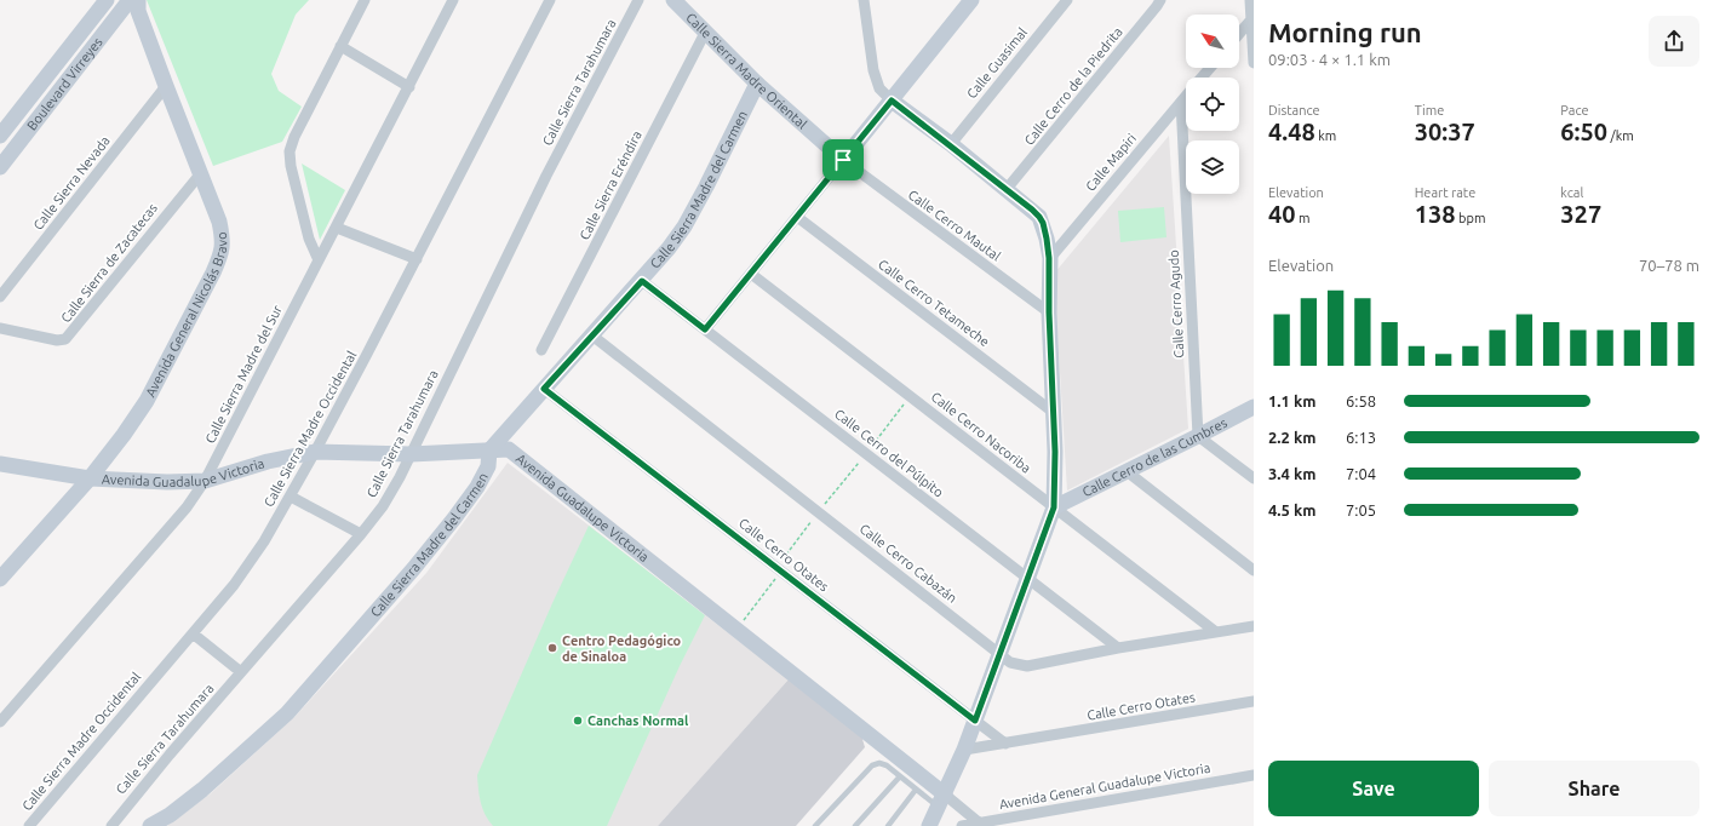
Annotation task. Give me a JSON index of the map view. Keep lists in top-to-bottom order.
{
  "streets": {
    "street": [
      "Calle Guasimal",
      "Calle Sierra Madre Oriental",
      "Calle Sierra Tarahumara",
      "Boulevard Virreyes",
      "Calle Cerro de la Piedrita",
      "Calle Mapiri",
      "Calle Sierra Nevada",
      "Calle Sierra Eréndira",
      "Calle Sierra Madre del Carmen",
      "Calle Cerro Mautal",
      "Calle Sierra de Zacatecas",
      "Calle Cerro Tetameche",
      "Calle Cerro Agudo",
      "Avenida General Nicolás Bravo",
      "Calle Sierra Madre del Sur",
      "Calle Sierra Madre Occidental",
      "Calle Cerro Nacoriba",
      "Calle Cerro del Púlpito",
      "Calle Cerro de las Cumbres",
      "Avenida Guadalupe Victoria",
      "Calle Cerro Otates",
      "Calle Cerro Cabazán",
      "Avenida General Guadalupe Victoria"
    ]
  },
  "crossings": [
    ["Calle Sierra Madre Oriental", "Calle Sierra Eréndira"],
    ["Calle Sierra Madre Oriental", "Calle Sierra Madre del Carmen"],
    ["Calle Sierra Madre Oriental", "Calle Cerro Mautal"],
    ["Calle Sierra Tarahumara", "Avenida Guadalupe Victoria"],
    ["Boulevard Virreyes", "Avenida General Nicolás Bravo"],
    ["Calle Mapiri", "Calle Cerro Agudo"],
    ["Calle Sierra Nevada", "Avenida General Nicolás Bravo"],
    ["Calle Sierra Madre del Carmen", "Calle Cerro del Púlpito"],
    ["Calle Sierra Madre del Carmen", "Avenida Guadalupe Victoria"],
    ["Calle Sierra Madre del Carmen", "Calle Cerro Otates"],
    ["Calle Sierra Madre del Carmen", "Calle Cerro Cabazán"],
    ["Calle Sierra de Zacatecas", "Avenida General Nicolás Bravo"],
    ["Calle Cerro Agudo", "Calle Cerro de las Cumbres"],
    ["Avenida General Nicolás Bravo", "Avenida Guadalupe Victoria"],
    ["Calle Sierra Madre del Sur", "Avenida Guadalupe Victoria"],
    ["Calle Sierra Madre Occidental", "Avenida Guadalupe Victoria"],
    ["Calle Cerro Nacoriba", "Calle Cerro de las Cumbres"],
    ["Calle Cerro Nacoriba", "Calle Cerro Cabazán"],
    ["Calle Cerro del Púlpito", "Calle Cerro Cabazán"]
  ],
  "places": ["Centro Pedagógico de Sinaloa", "Canchas Normal"],
  "north": "top left",
  "page": {
    "heading": ["Morning run", "09:03 · 4 × 1.1 km"],
    "stats": [
      ["Distance", "4.48 km"],
      ["Time", "30:37"],
      ["Pace", "6:50 /km"],
      ["Elevation", "40 m"],
      ["Heart rate", "138 bpm"],
      ["kcal", "327"]
    ],
    "chart": ["Elevation", "70–78 m"],
    "list": [
      {
        "name": "1.1 km",
        "note": "6:58"
      },
      {
        "name": "2.2 km",
        "note": "6:13"
      },
      {
        "name": "3.4 km",
        "note": "7:04"
      },
      {
        "name": "4.5 km",
        "note": "7:05"
      }
    ],
    "buttons": ["Save", "Share"]
  }
}
